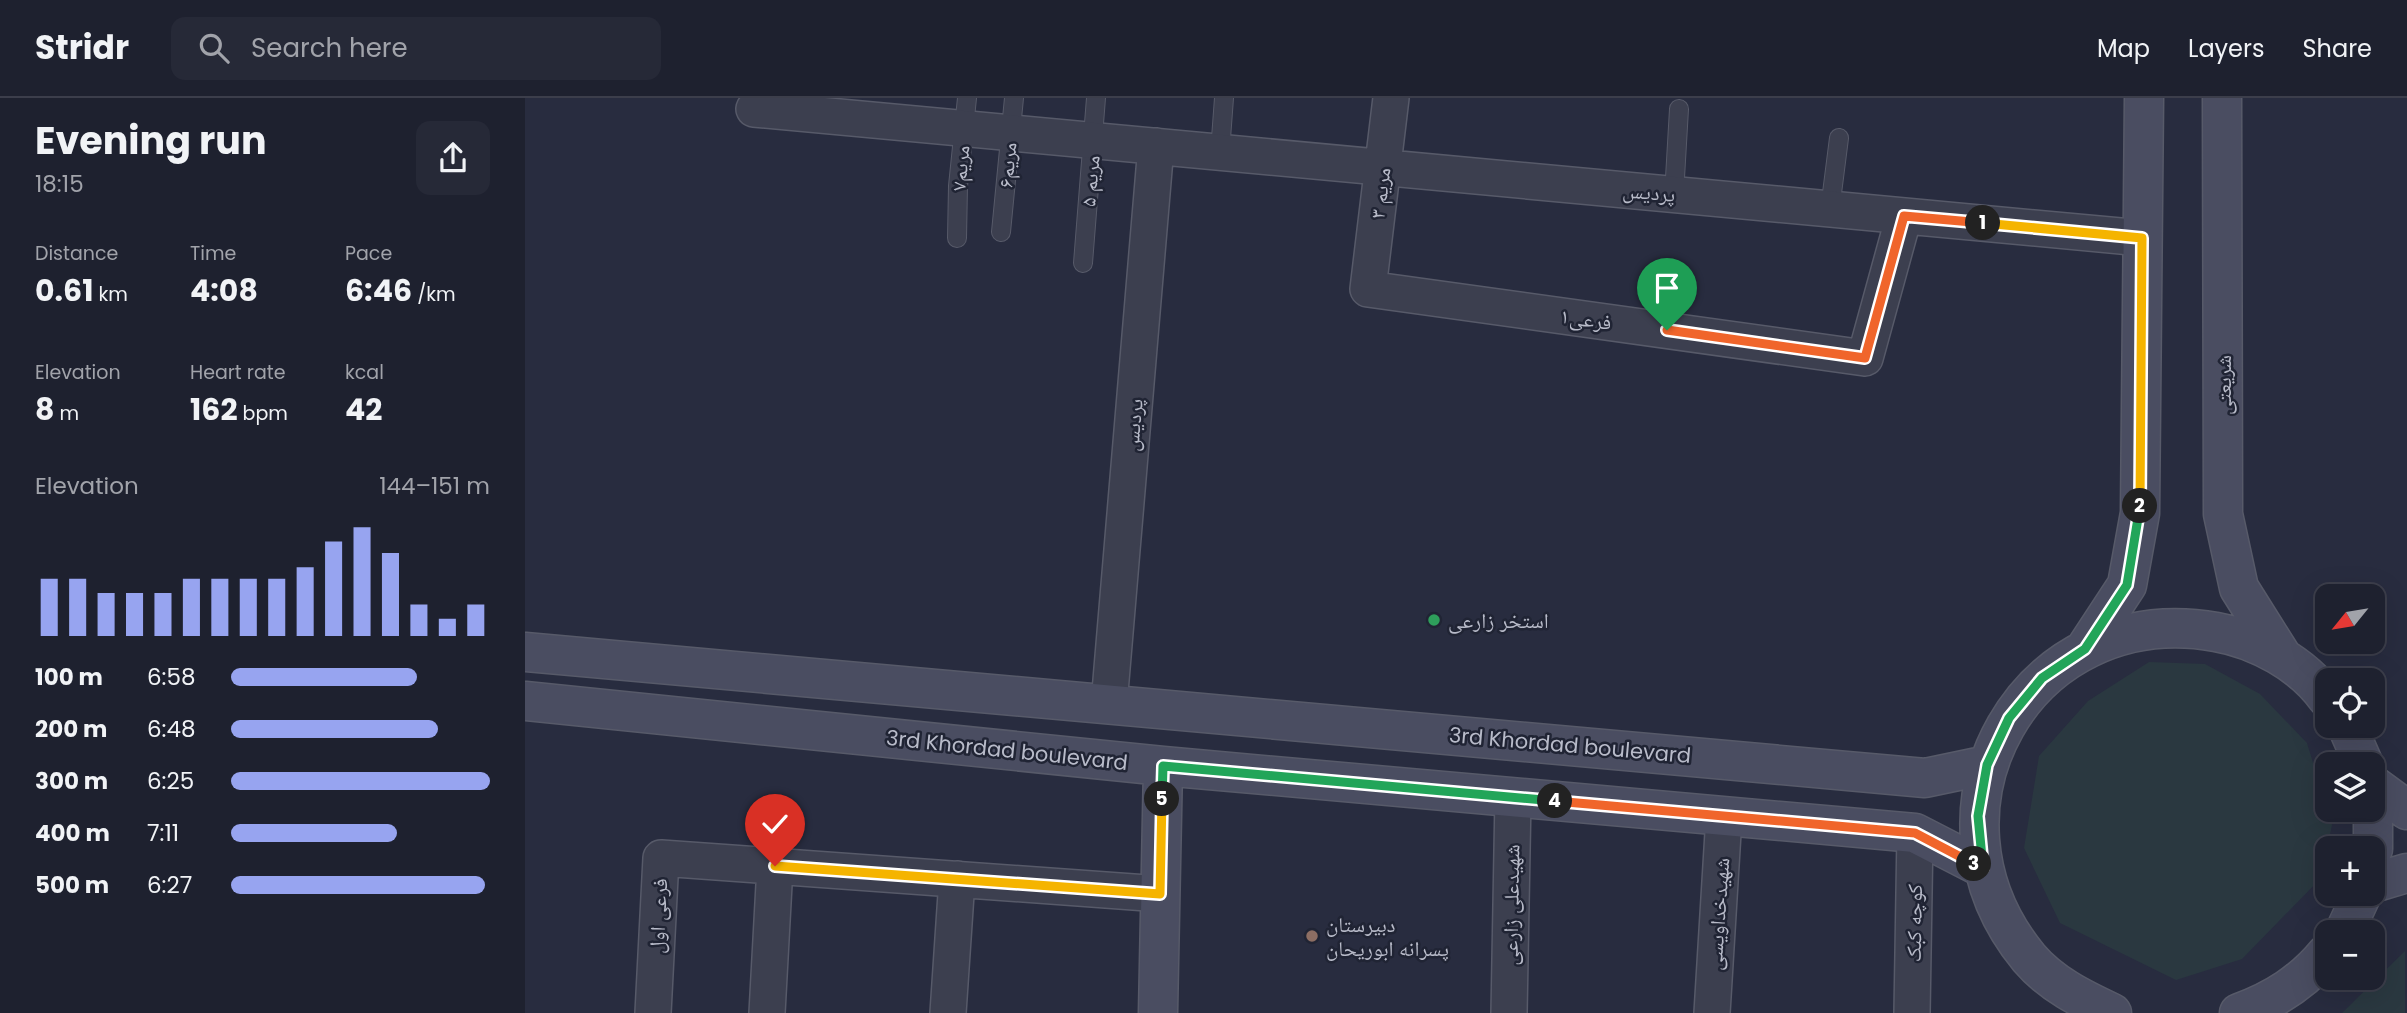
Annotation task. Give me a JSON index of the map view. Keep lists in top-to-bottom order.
{
  "streets": {
    "main road": ["شریعتی", "3rd Khordad boulevard"],
    "street": [
      "پردیس",
      "مریم ۳",
      "فرعی۱",
      "شهیدعلی زارعی",
      "شهیدخداویسی",
      "فرعی اول",
      "کوچه کبک"
    ],
    "lane": ["مریم۶", "مریم۷", "مریم ۵"]
  },
  "crossings": [
    ["مریم۶", "پردیس"],
    ["مریم۷", "پردیس"],
    ["مریم ۵", "پردیس"],
    ["پردیس", "مریم ۳"],
    ["پردیس", "فرعی۱"],
    ["پردیس", "3rd Khordad boulevard"],
    ["مریم ۳", "فرعی۱"],
    ["3rd Khordad boulevard", "شهیدعلی زارعی"],
    ["3rd Khordad boulevard", "شهیدخداویسی"],
    ["3rd Khordad boulevard", "کوچه کبک"]
  ],
  "places": ["استخر زارعی", "دبیرستان پسرانه ابوریحان"],
  "north": "bottom left",
  "page": {
    "header": "Stridr",
    "search": "Search here",
    "nav": ["Map", "Layers", "Share"],
    "heading": ["Evening run", "18:15"],
    "pins": [
      "1",
      "2",
      "5",
      "4",
      "3"
    ],
    "stats": [
      ["Distance", "0.61 km"],
      ["Time", "4:08"],
      ["Pace", "6:46 /km"],
      ["Elevation", "8 m"],
      ["Heart rate", "162 bpm"],
      ["kcal", "42"]
    ],
    "chart": ["Elevation", "144–151 m"],
    "map_buttons": ["+", "−"],
    "list": [
      {
        "name": "100 m",
        "note": "6:58"
      },
      {
        "name": "200 m",
        "note": "6:48"
      },
      {
        "name": "300 m",
        "note": "6:25"
      },
      {
        "name": "400 m",
        "note": "7:11"
      },
      {
        "name": "500 m",
        "note": "6:27"
      }
    ]
  }
}
